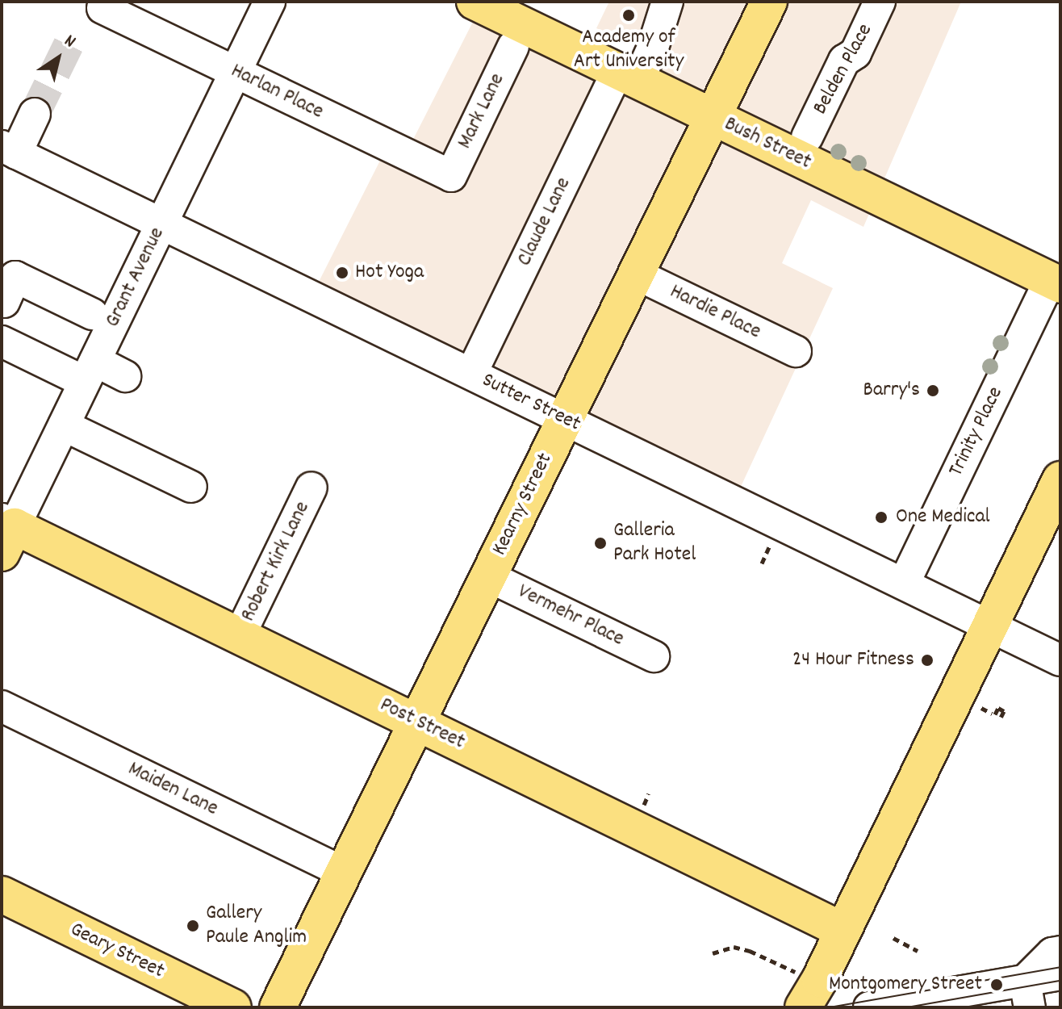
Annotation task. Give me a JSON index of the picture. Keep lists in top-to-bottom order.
{
  "streets": {
    "main road": [
      "Bush Street",
      "Kearny Street",
      "Post Street",
      "Geary Street"
    ],
    "street": [
      "Belden Place",
      "Harlan Place",
      "Mark Lane",
      "Claude Lane",
      "Grant Avenue",
      "Hardie Place",
      "Sutter Street",
      "Trinity Place",
      "Robert Kirk Lane",
      "Vermehr Place",
      "Maiden Lane"
    ]
  },
  "crossings": [
    ["Harlan Place", "Mark Lane"],
    ["Harlan Place", "Grant Avenue"],
    ["Bush Street", "Claude Lane"],
    ["Bush Street", "Trinity Place"],
    ["Bush Street", "Kearny Street"],
    ["Claude Lane", "Sutter Street"],
    ["Grant Avenue", "Sutter Street"],
    ["Grant Avenue", "Post Street"],
    ["Hardie Place", "Kearny Street"],
    ["Sutter Street", "Trinity Place"],
    ["Sutter Street", "Kearny Street"],
    ["Kearny Street", "Vermehr Place"],
    ["Kearny Street", "Post Street"],
    ["Kearny Street", "Maiden Lane"],
    ["Robert Kirk Lane", "Post Street"]
  ],
  "places": [
    "Academy of Art University",
    "Hot Yoga",
    "Barry's",
    "One Medical",
    "Galleria Park Hotel",
    "24 Hour Fitness",
    "Gallery Paule Anglim",
    "Montgomery Street"
  ],
  "north": "top right"
}
